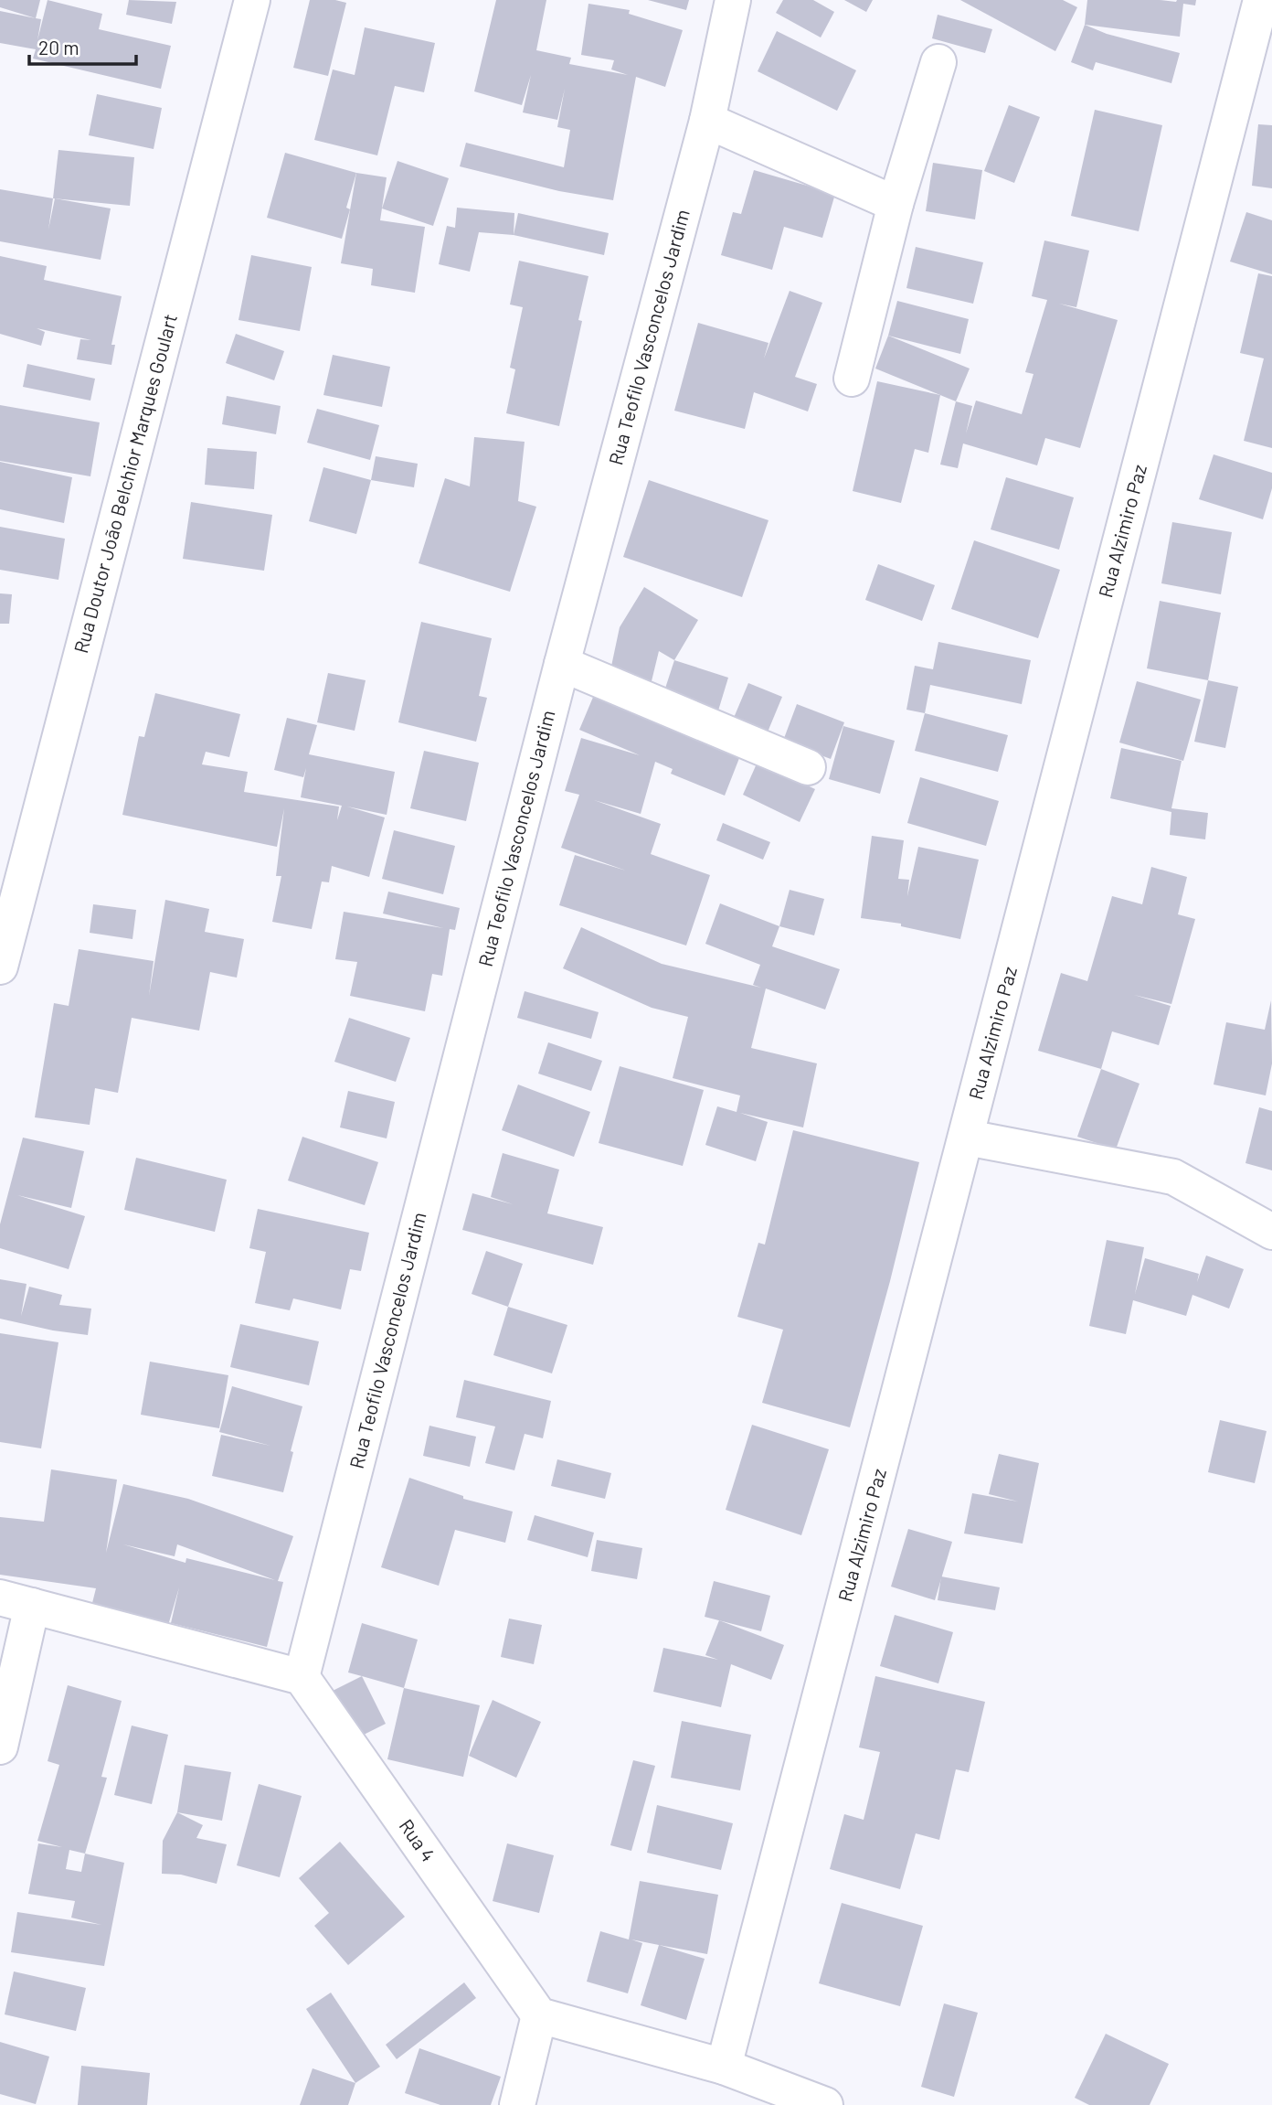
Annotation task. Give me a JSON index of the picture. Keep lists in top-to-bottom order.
{
  "streets": {
    "street": [
      "Rua Teofilo Vasconcelos Jardim",
      "Rua Doutor João Belchior Marques Goulart",
      "Rua Alzimiro Paz",
      "Rua 4"
    ]
  },
  "crossings": [
    ["Rua Teofilo Vasconcelos Jardim", "Rua 4"]
  ],
  "scale_bar": "20 m"
}
